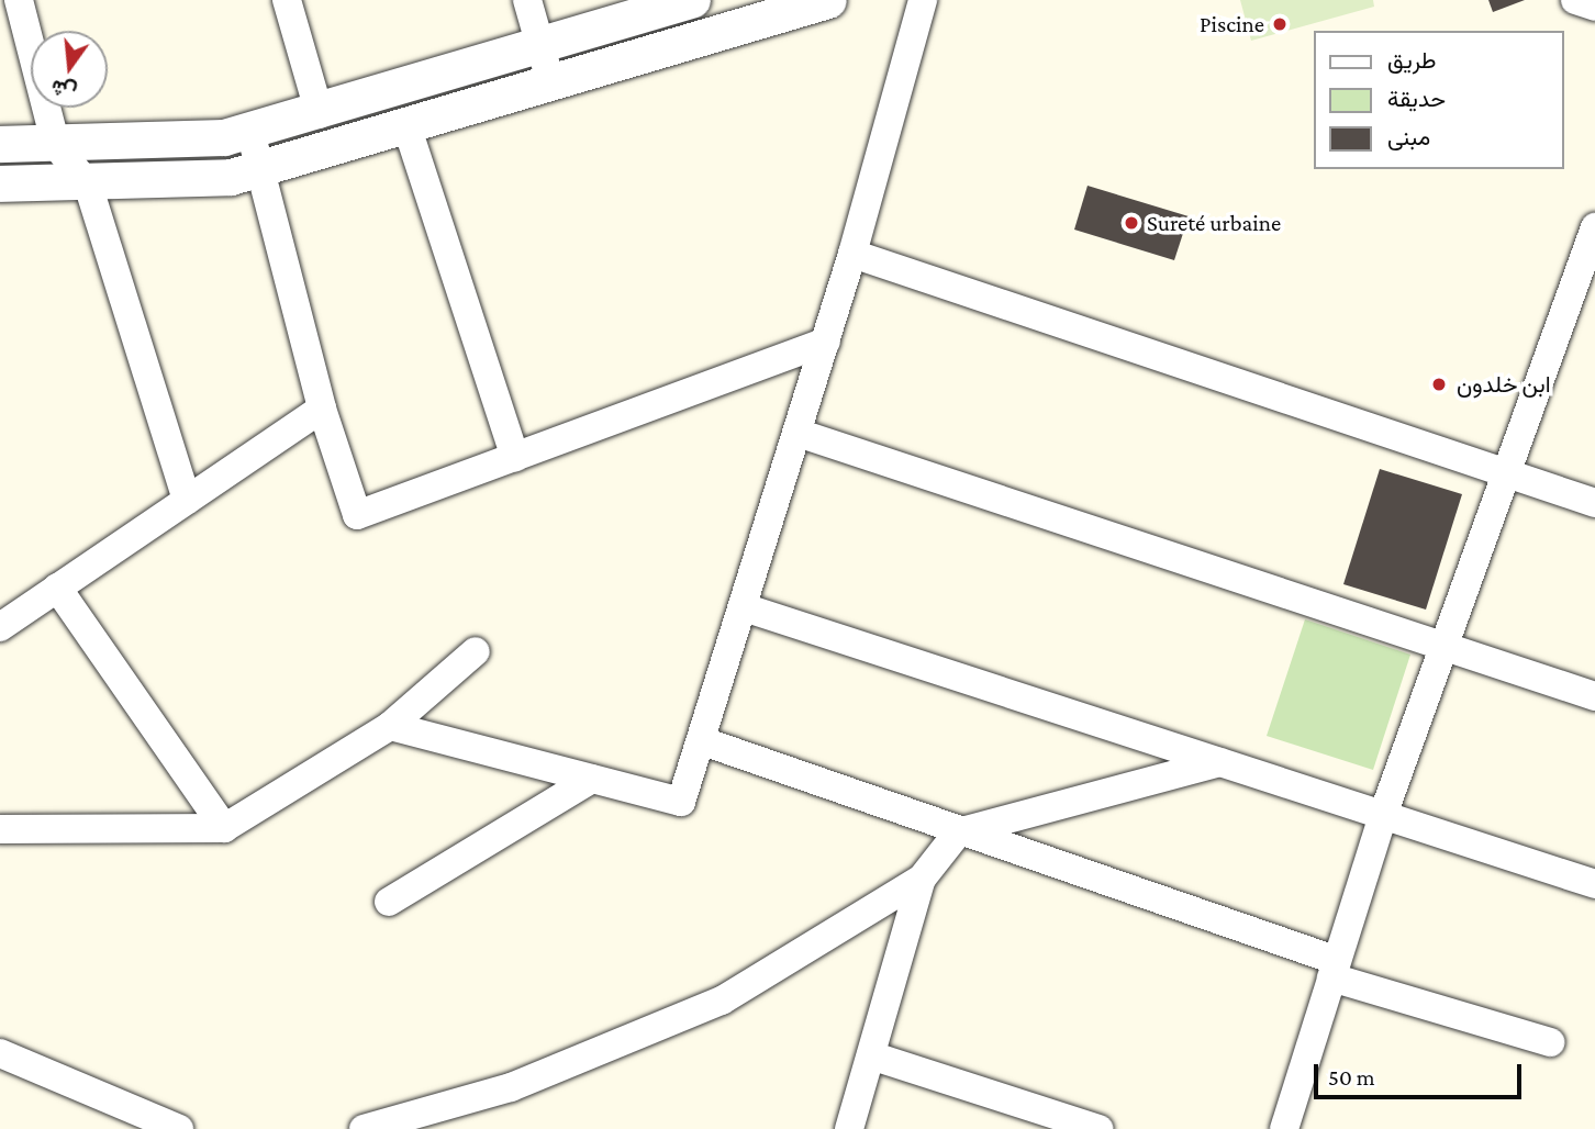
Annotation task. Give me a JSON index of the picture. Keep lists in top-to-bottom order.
{
  "places": ["Piscine", "Sureté urbaine", "ابن خلدون"],
  "legend": ["طريق", "حديقة", "مبنى"],
  "scale_bar": "50 m",
  "north": "bottom"
}
